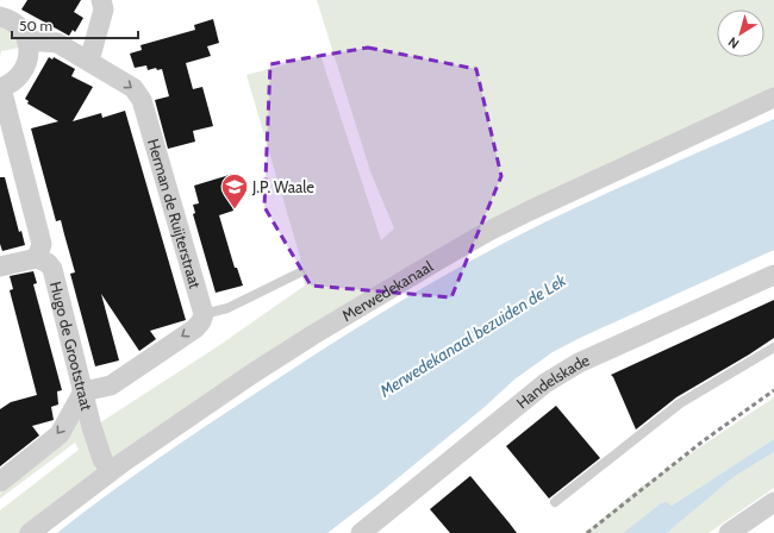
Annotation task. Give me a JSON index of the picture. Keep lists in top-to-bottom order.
{
  "streets": {
    "street": [
      "Herman de Ruijterstraat",
      "Merwedekanaal",
      "Hugo de Grootstraat",
      "Handelskade"
    ]
  },
  "crossings": [
    ["Merwedekanaal", "Hugo de Grootstraat"]
  ],
  "water": ["Merwedekanaal bezuiden de Lek"],
  "places": {
    "school or university": ["J.P. Waale"]
  },
  "scale_bar": "50 m",
  "north": "bottom left"
}
